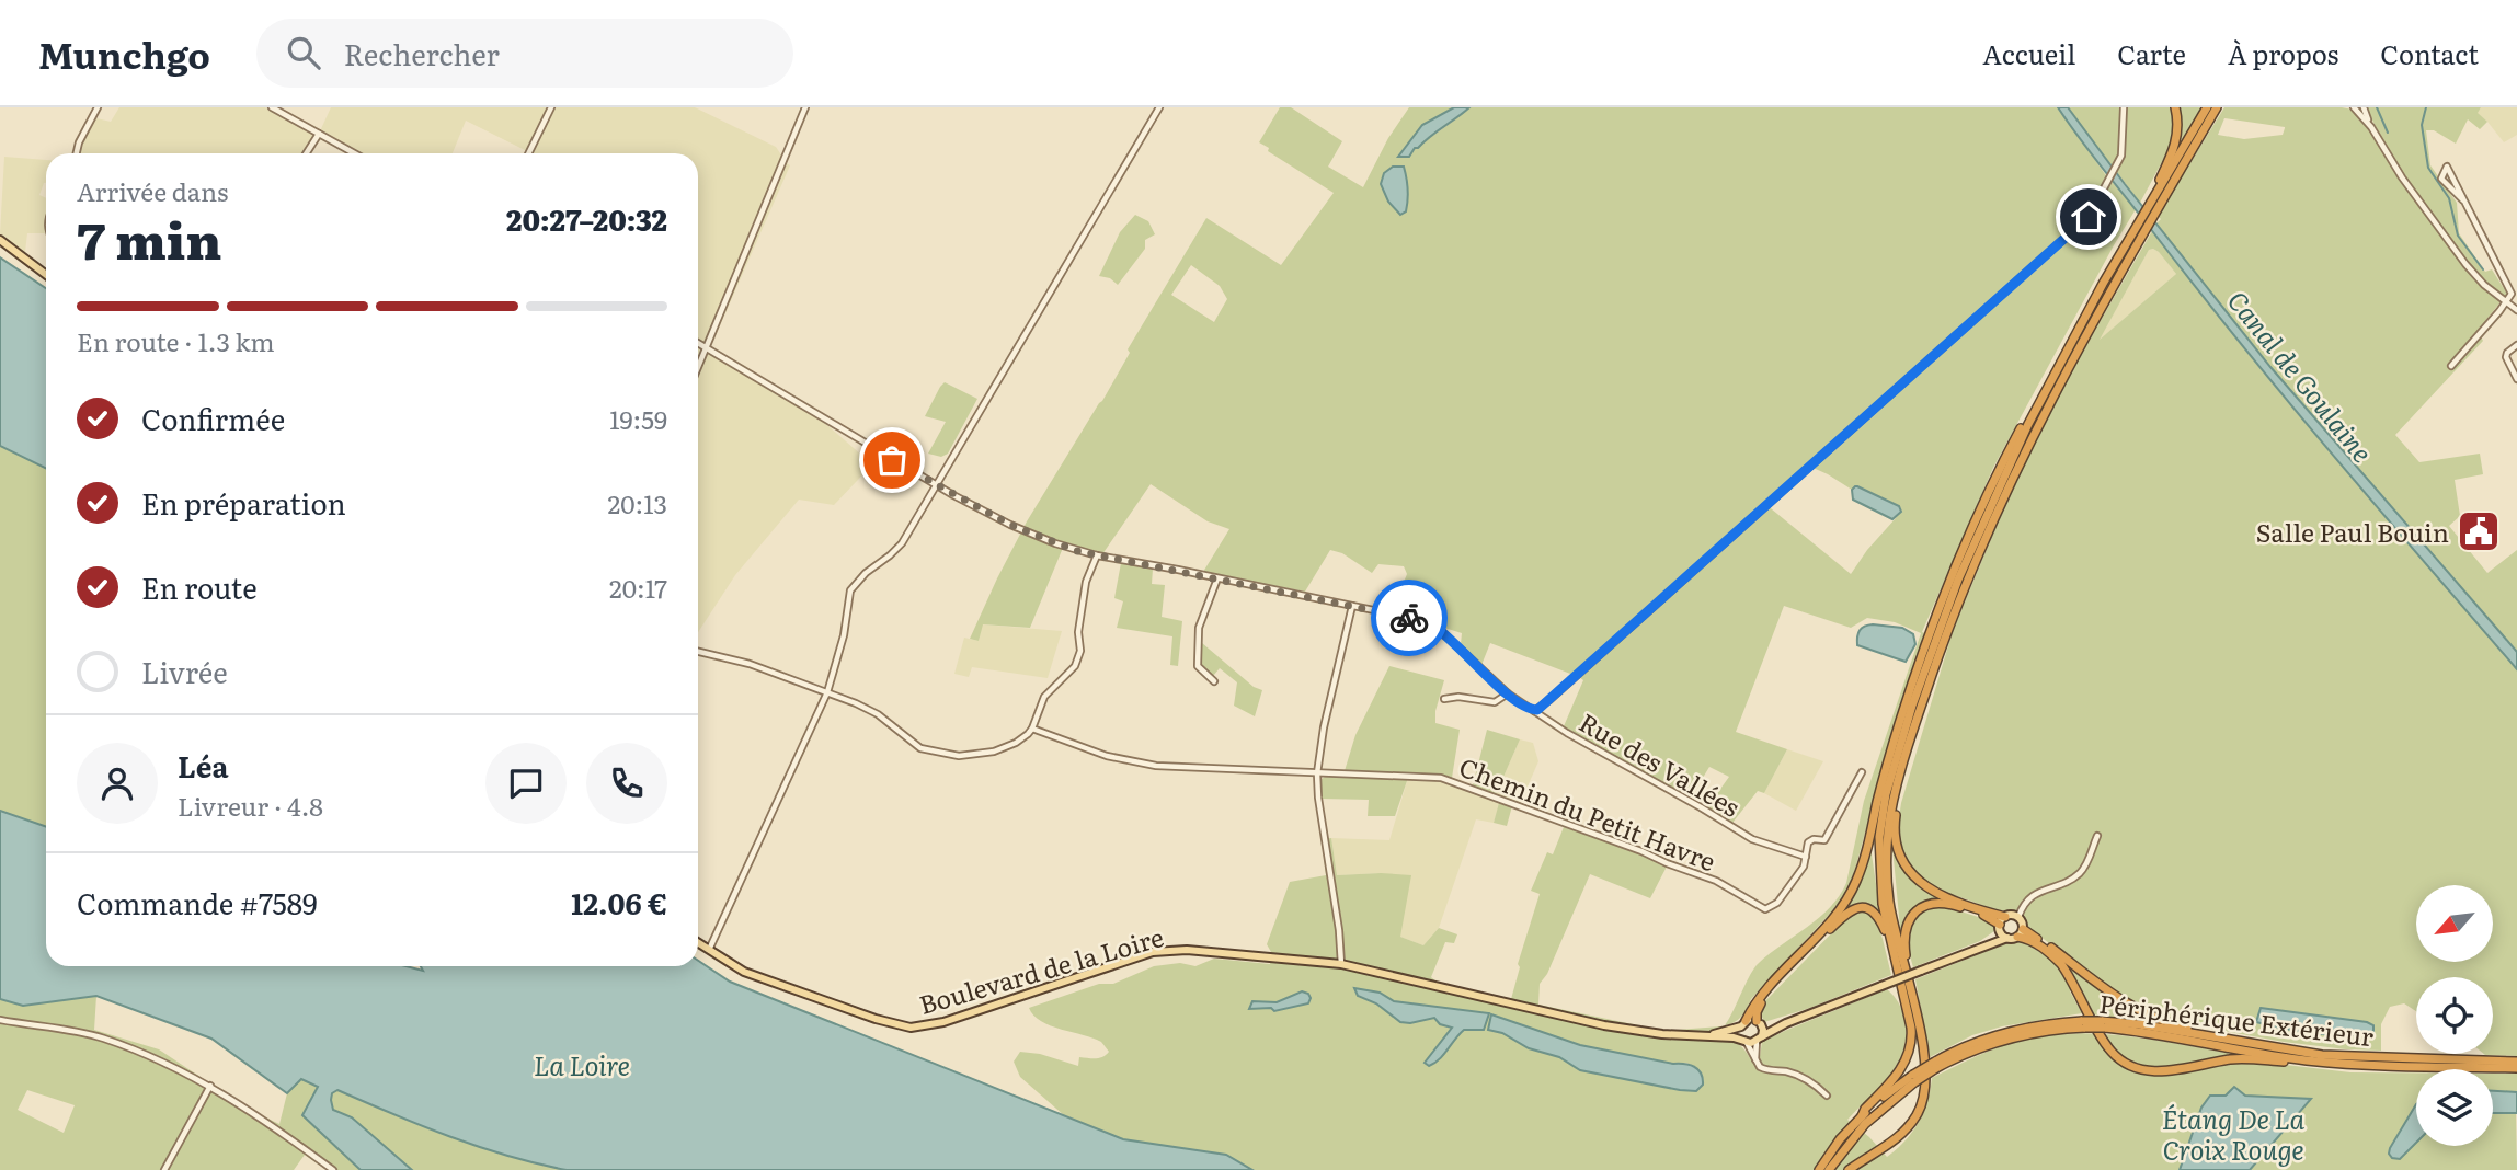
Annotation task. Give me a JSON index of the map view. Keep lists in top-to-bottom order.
{
  "streets": {
    "highway": ["Périphérique Extérieur"],
    "main road": ["Boulevard de la Loire"],
    "street": ["Rue des Vallées", "Chemin du Petit Havre"]
  },
  "crossings": [
    ["Rue des Vallées", "Chemin du Petit Havre"]
  ],
  "water": ["Canal de Goulaine", "La Loire", "Étang De La Croix Rouge"],
  "places": {
    "public building": ["Salle Paul Bouin"]
  },
  "north": "bottom left",
  "page": {
    "header": "Munchgo",
    "search": "Rechercher",
    "nav": [
      "Accueil",
      "Carte",
      "À propos",
      "Contact"
    ],
    "heading": ["7 min", "Arrivée dans", "20:27–20:32"],
    "panel": [
      "Léa",
      "Livreur · 4.8",
      "Commande #7589",
      "12.06 €"
    ],
    "bar": "En route · 1.3 km",
    "list": [
      ["Confirmée", "19:59"],
      ["En préparation", "20:13"],
      ["En route", "20:17"],
      "Livrée"
    ]
  }
}
